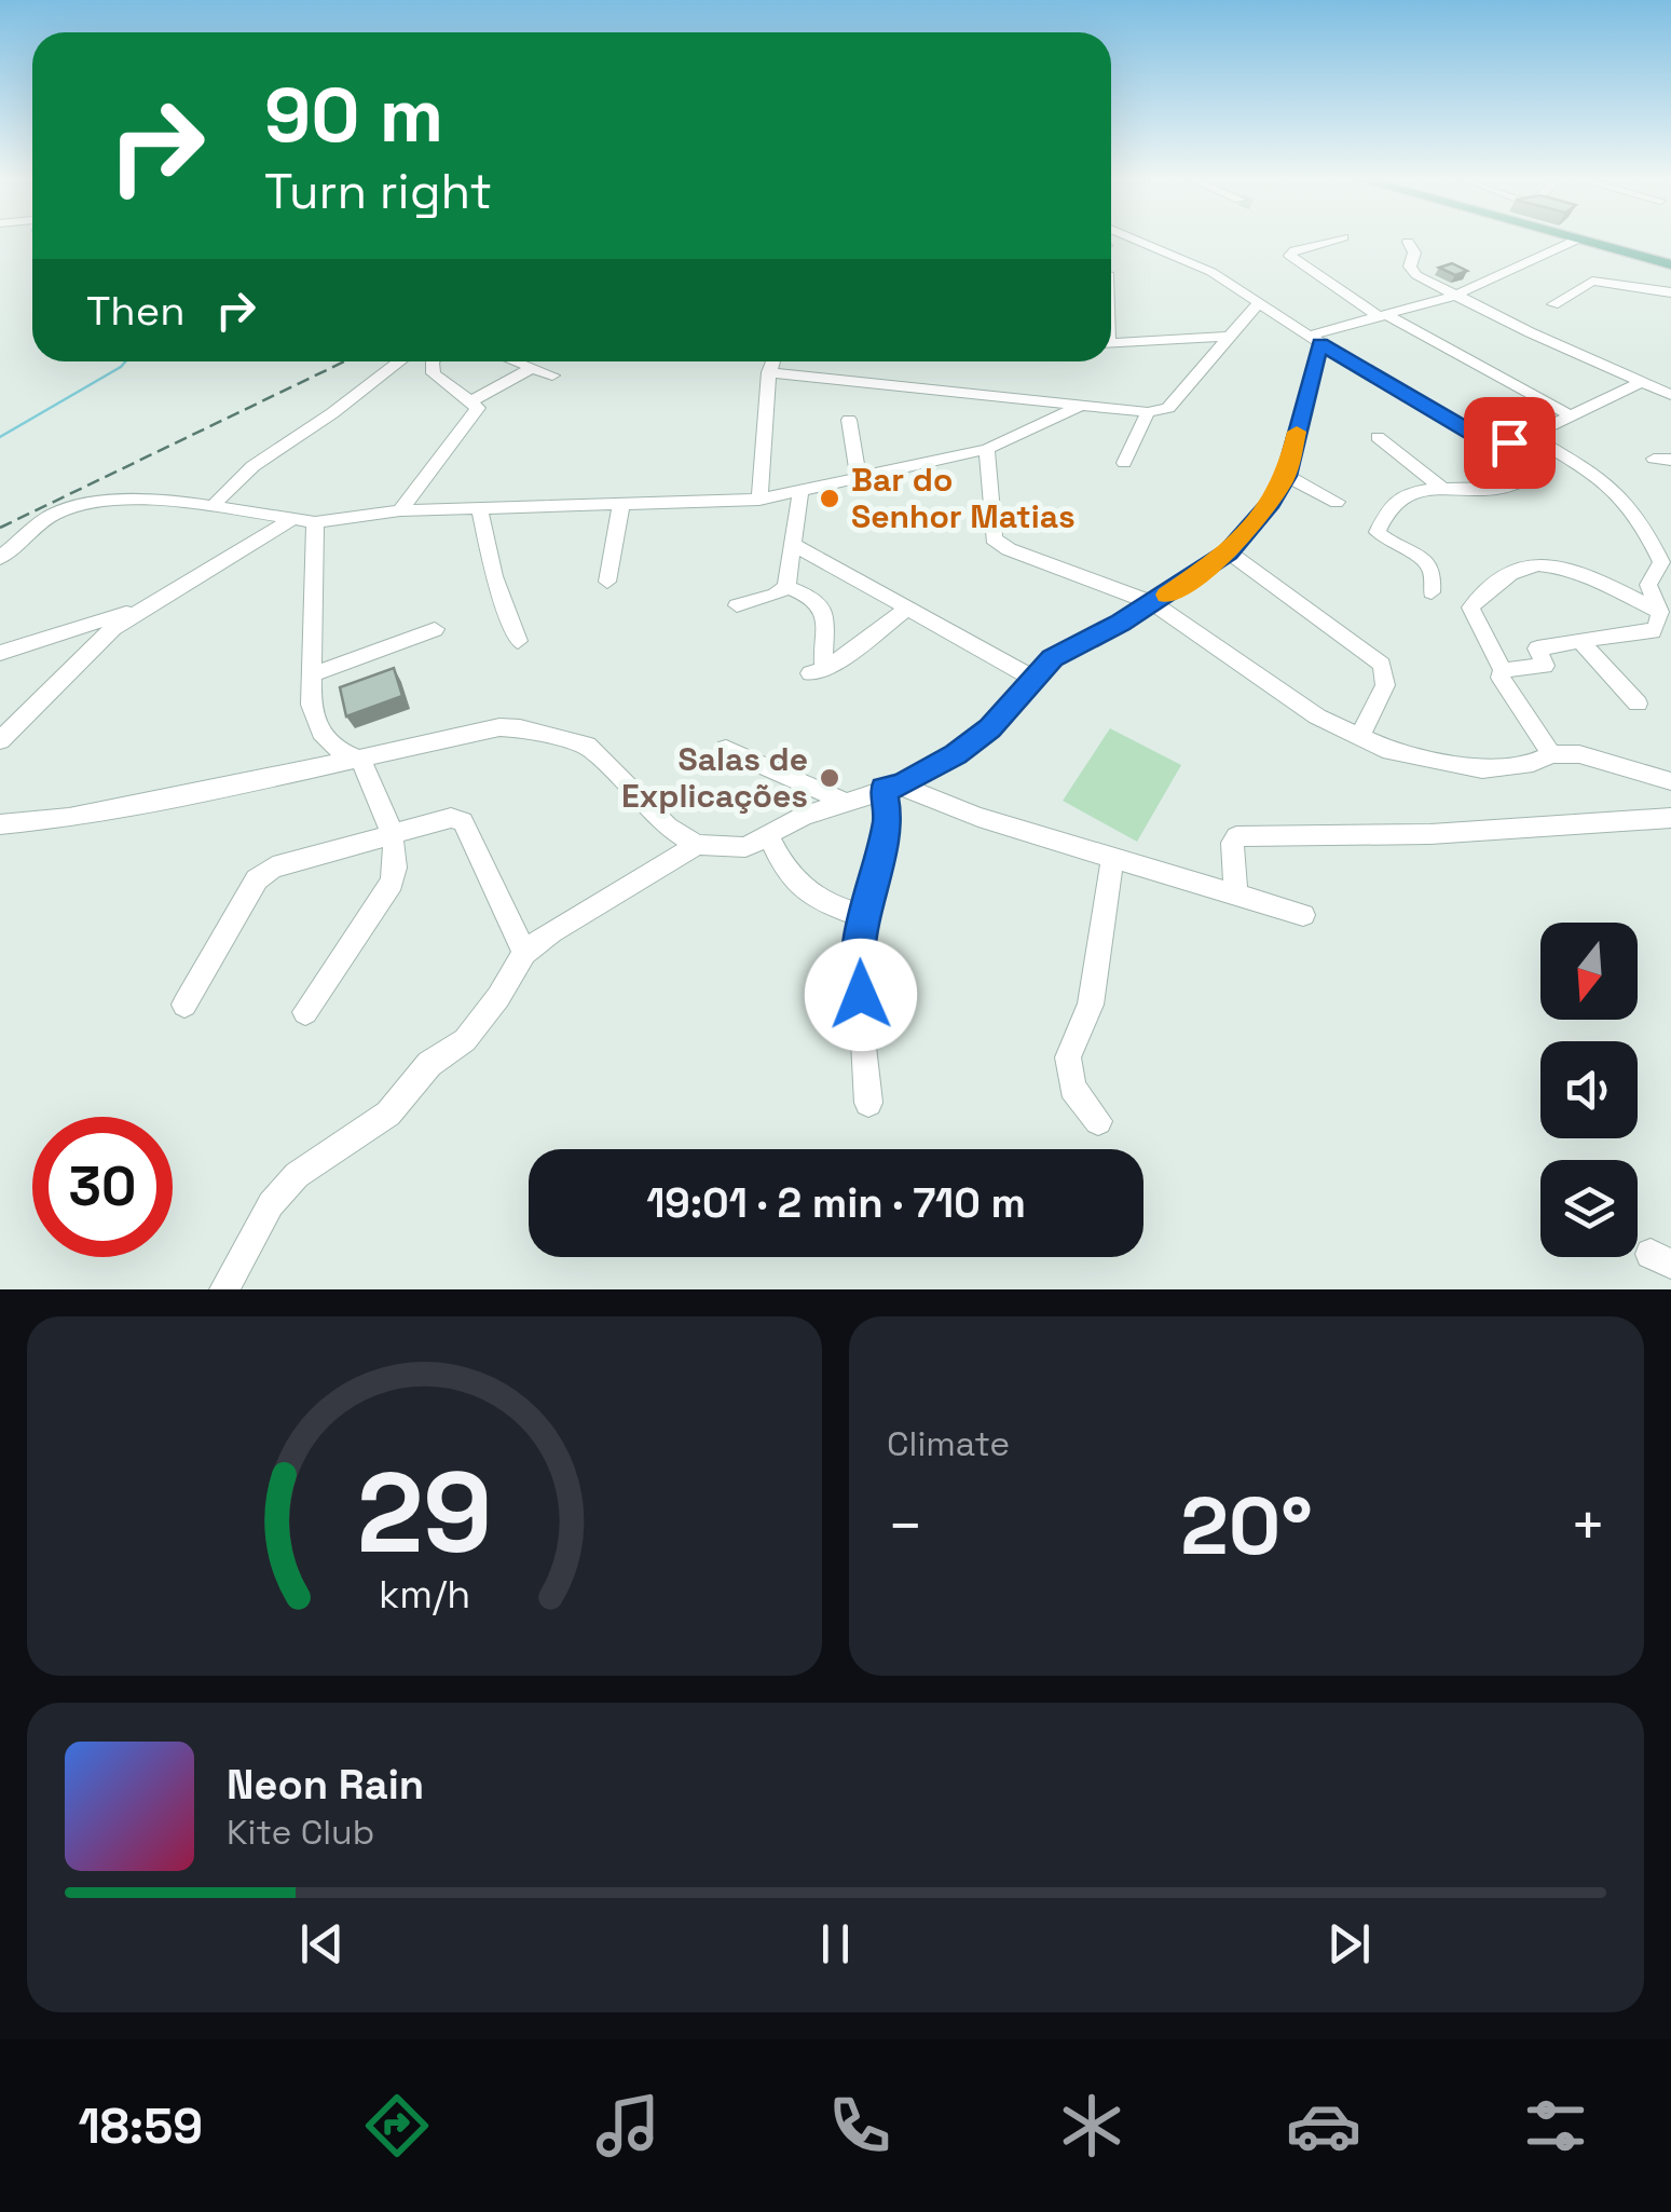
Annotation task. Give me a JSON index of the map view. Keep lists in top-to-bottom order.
{
  "places": ["Bar do Senhor Matias", "Salas de Explicações"],
  "north": "bottom",
  "page": {
    "turn": ["90 m", "Turn right"],
    "then": "Then",
    "limit": "30",
    "trip": "19:01 · 2 min · 710 m",
    "tile": "Climate",
    "heat": ["−", "20°", "+"],
    "song": ["Neon Rain", "Kite Club"],
    "tabs": "18:59",
    "gauge": ["29", "km/h"]
  }
}
